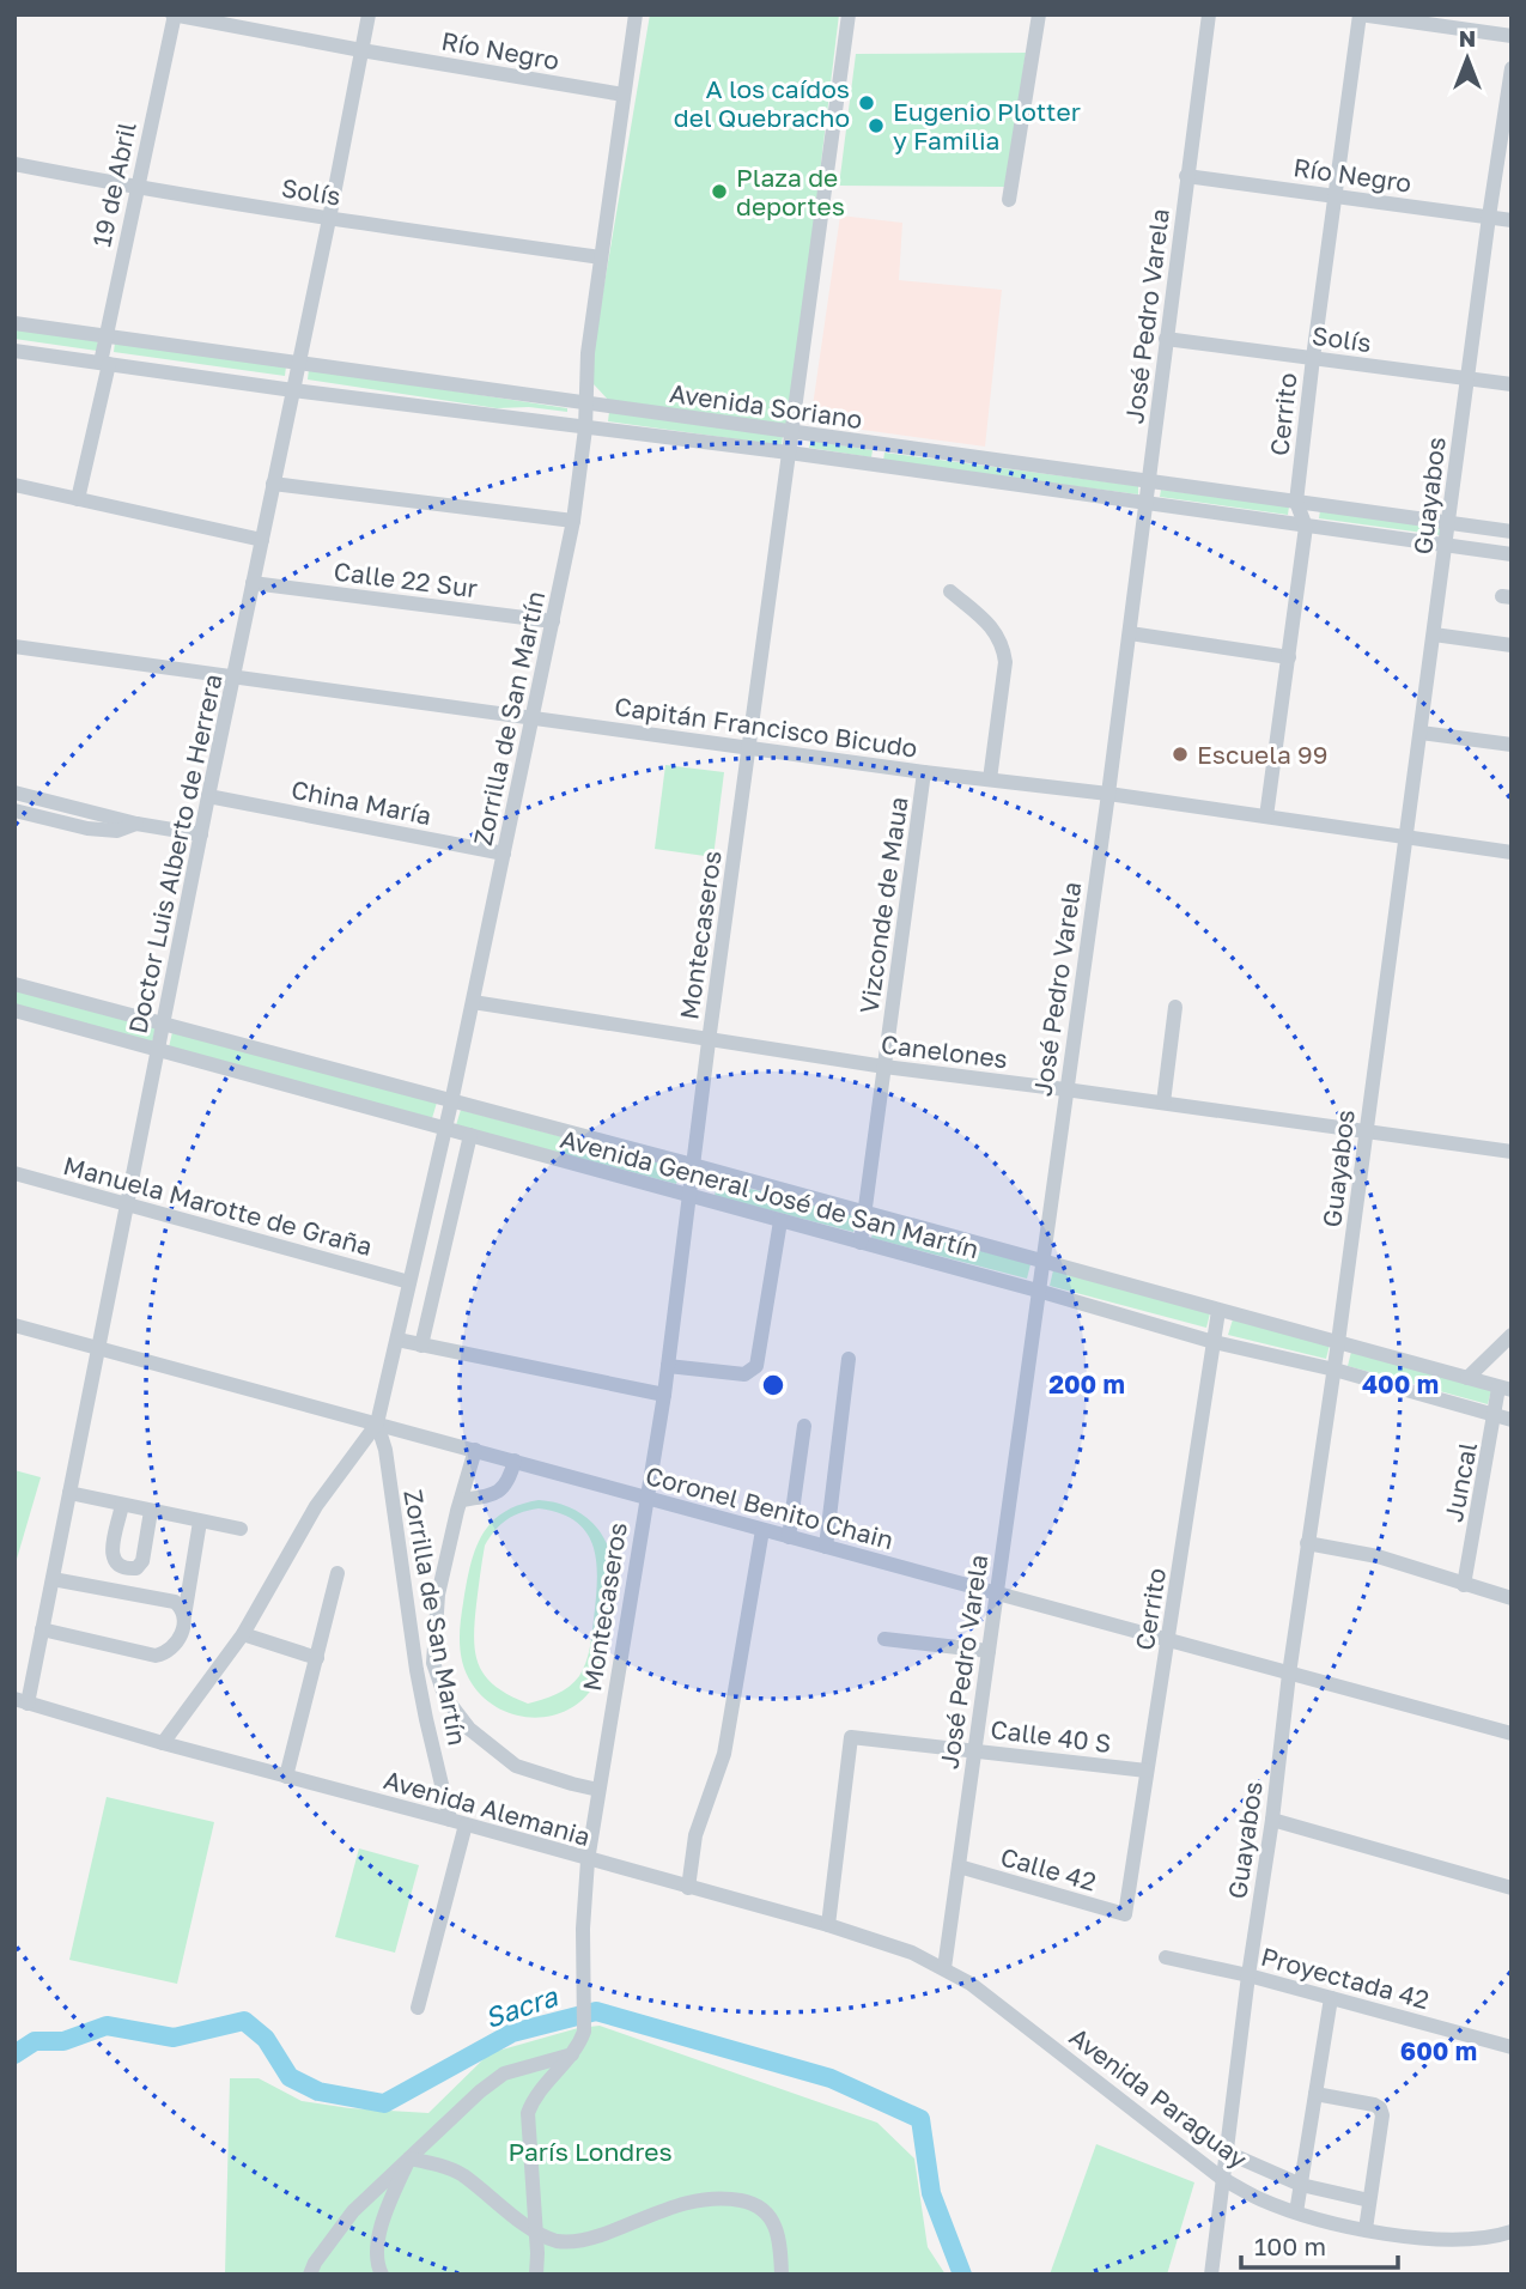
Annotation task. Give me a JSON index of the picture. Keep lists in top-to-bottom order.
{
  "streets": {
    "street": [
      "Río Negro",
      "19 de Abril",
      "Solís",
      "José Pedro Varela",
      "Avenida Soriano",
      "Cerrito",
      "Guayabos",
      "Calle 22 Sur",
      "Zorrilla de San Martín",
      "Capitán Francisco Bicudo",
      "China María",
      "Doctor Luis Alberto de Herrera",
      "Vizconde de Maua",
      "Montecaseros",
      "Canelones",
      "Avenida General José de San Martín",
      "Manuela Marotte de Graña",
      "Juncal",
      "Coronel Benito Chain",
      "Calle 40 S",
      "Avenida Alemania",
      "Calle 42",
      "Proyectada 42",
      "Avenida Paraguay"
    ]
  },
  "crossings": [
    ["Río Negro", "19 de Abril"],
    ["Río Negro", "José Pedro Varela"],
    ["Río Negro", "Cerrito"],
    ["Río Negro", "Guayabos"],
    ["Río Negro", "Zorrilla de San Martín"],
    ["Río Negro", "Doctor Luis Alberto de Herrera"],
    ["19 de Abril", "Solís"],
    ["19 de Abril", "Avenida Soriano"],
    ["Solís", "José Pedro Varela"],
    ["Solís", "Cerrito"],
    ["Solís", "Guayabos"],
    ["Solís", "Zorrilla de San Martín"],
    ["Solís", "Doctor Luis Alberto de Herrera"],
    ["José Pedro Varela", "Avenida Soriano"],
    ["José Pedro Varela", "Capitán Francisco Bicudo"],
    ["José Pedro Varela", "Canelones"],
    ["José Pedro Varela", "Avenida General José de San Martín"],
    ["José Pedro Varela", "Coronel Benito Chain"],
    ["José Pedro Varela", "Calle 40 S"],
    ["José Pedro Varela", "Avenida Alemania"],
    ["José Pedro Varela", "Calle 42"],
    ["José Pedro Varela", "Avenida Paraguay"],
    ["Avenida Soriano", "Cerrito"],
    ["Avenida Soriano", "Guayabos"],
    ["Avenida Soriano", "Zorrilla de San Martín"],
    ["Avenida Soriano", "Doctor Luis Alberto de Herrera"],
    ["Avenida Soriano", "Montecaseros"],
    ["Cerrito", "Capitán Francisco Bicudo"],
    ["Cerrito", "Avenida General José de San Martín"],
    ["Cerrito", "Coronel Benito Chain"],
    ["Cerrito", "Calle 40 S"],
    ["Cerrito", "Calle 42"],
    ["Guayabos", "Capitán Francisco Bicudo"],
    ["Guayabos", "Canelones"],
    ["Guayabos", "Avenida General José de San Martín"],
    ["Guayabos", "Coronel Benito Chain"],
    ["Guayabos", "Proyectada 42"],
    ["Guayabos", "Avenida Paraguay"],
    ["Calle 22 Sur", "Zorrilla de San Martín"],
    ["Calle 22 Sur", "Doctor Luis Alberto de Herrera"],
    ["Zorrilla de San Martín", "Capitán Francisco Bicudo"],
    ["Zorrilla de San Martín", "China María"],
    ["Zorrilla de San Martín", "Canelones"],
    ["Zorrilla de San Martín", "Avenida General José de San Martín"],
    ["Zorrilla de San Martín", "Manuela Marotte de Graña"],
    ["Zorrilla de San Martín", "Coronel Benito Chain"],
    ["Zorrilla de San Martín", "Avenida Alemania"],
    ["Capitán Francisco Bicudo", "Doctor Luis Alberto de Herrera"],
    ["Capitán Francisco Bicudo", "Vizconde de Maua"],
    ["Capitán Francisco Bicudo", "Montecaseros"],
    ["China María", "Doctor Luis Alberto de Herrera"],
    ["Doctor Luis Alberto de Herrera", "Avenida General José de San Martín"],
    ["Doctor Luis Alberto de Herrera", "Manuela Marotte de Graña"],
    ["Doctor Luis Alberto de Herrera", "Coronel Benito Chain"],
    ["Doctor Luis Alberto de Herrera", "Avenida Alemania"],
    ["Vizconde de Maua", "Canelones"],
    ["Vizconde de Maua", "Avenida General José de San Martín"],
    ["Montecaseros", "Canelones"],
    ["Montecaseros", "Avenida General José de San Martín"],
    ["Montecaseros", "Coronel Benito Chain"],
    ["Montecaseros", "Avenida Alemania"],
    ["Avenida General José de San Martín", "Juncal"],
    ["Calle 40 S", "Avenida Alemania"],
    ["Avenida Alemania", "Avenida Paraguay"]
  ],
  "water": ["Sacra"],
  "parks": ["París Londres"],
  "places": [
    "A los caídos del Quebracho",
    "Eugenio Plotter y Familia",
    "Plaza de deportes",
    "Escuela 99"
  ],
  "scale_bar": "100 m",
  "north": "top",
  "rings": ["200 m", "400 m", "600 m"]
}
